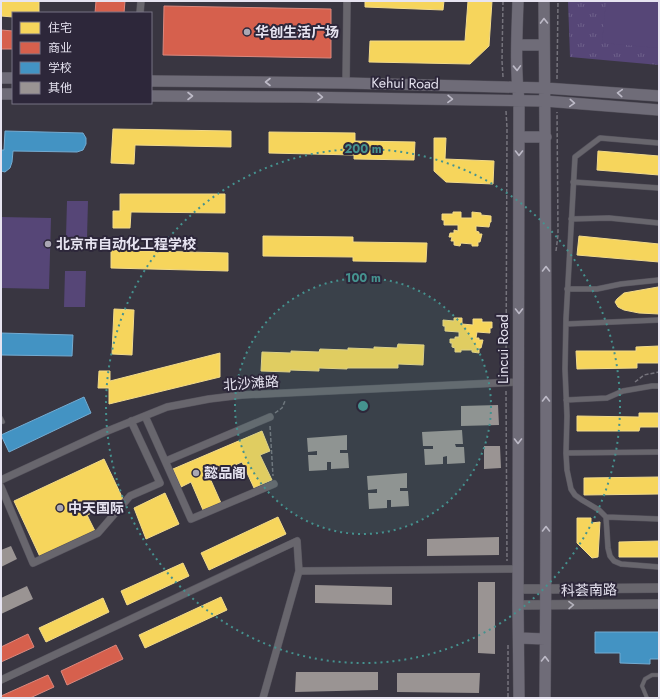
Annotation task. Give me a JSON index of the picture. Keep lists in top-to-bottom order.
{
  "streets": {
    "main road": ["Kehui Road", "Lincui Road"],
    "street": ["北沙滩路", "科荟南路"]
  },
  "crossings": [
    ["Kehui Road", "Lincui Road"],
    ["Lincui Road", "北沙滩路"],
    ["Lincui Road", "科荟南路"]
  ],
  "places": [
    "华创生活广场",
    "北京市自动化工程学校",
    "懿品阁",
    "中天国际"
  ],
  "legend": [
    "住宅",
    "商业",
    "学校",
    "其他"
  ],
  "rings": ["200 m", "100 m"]
}
